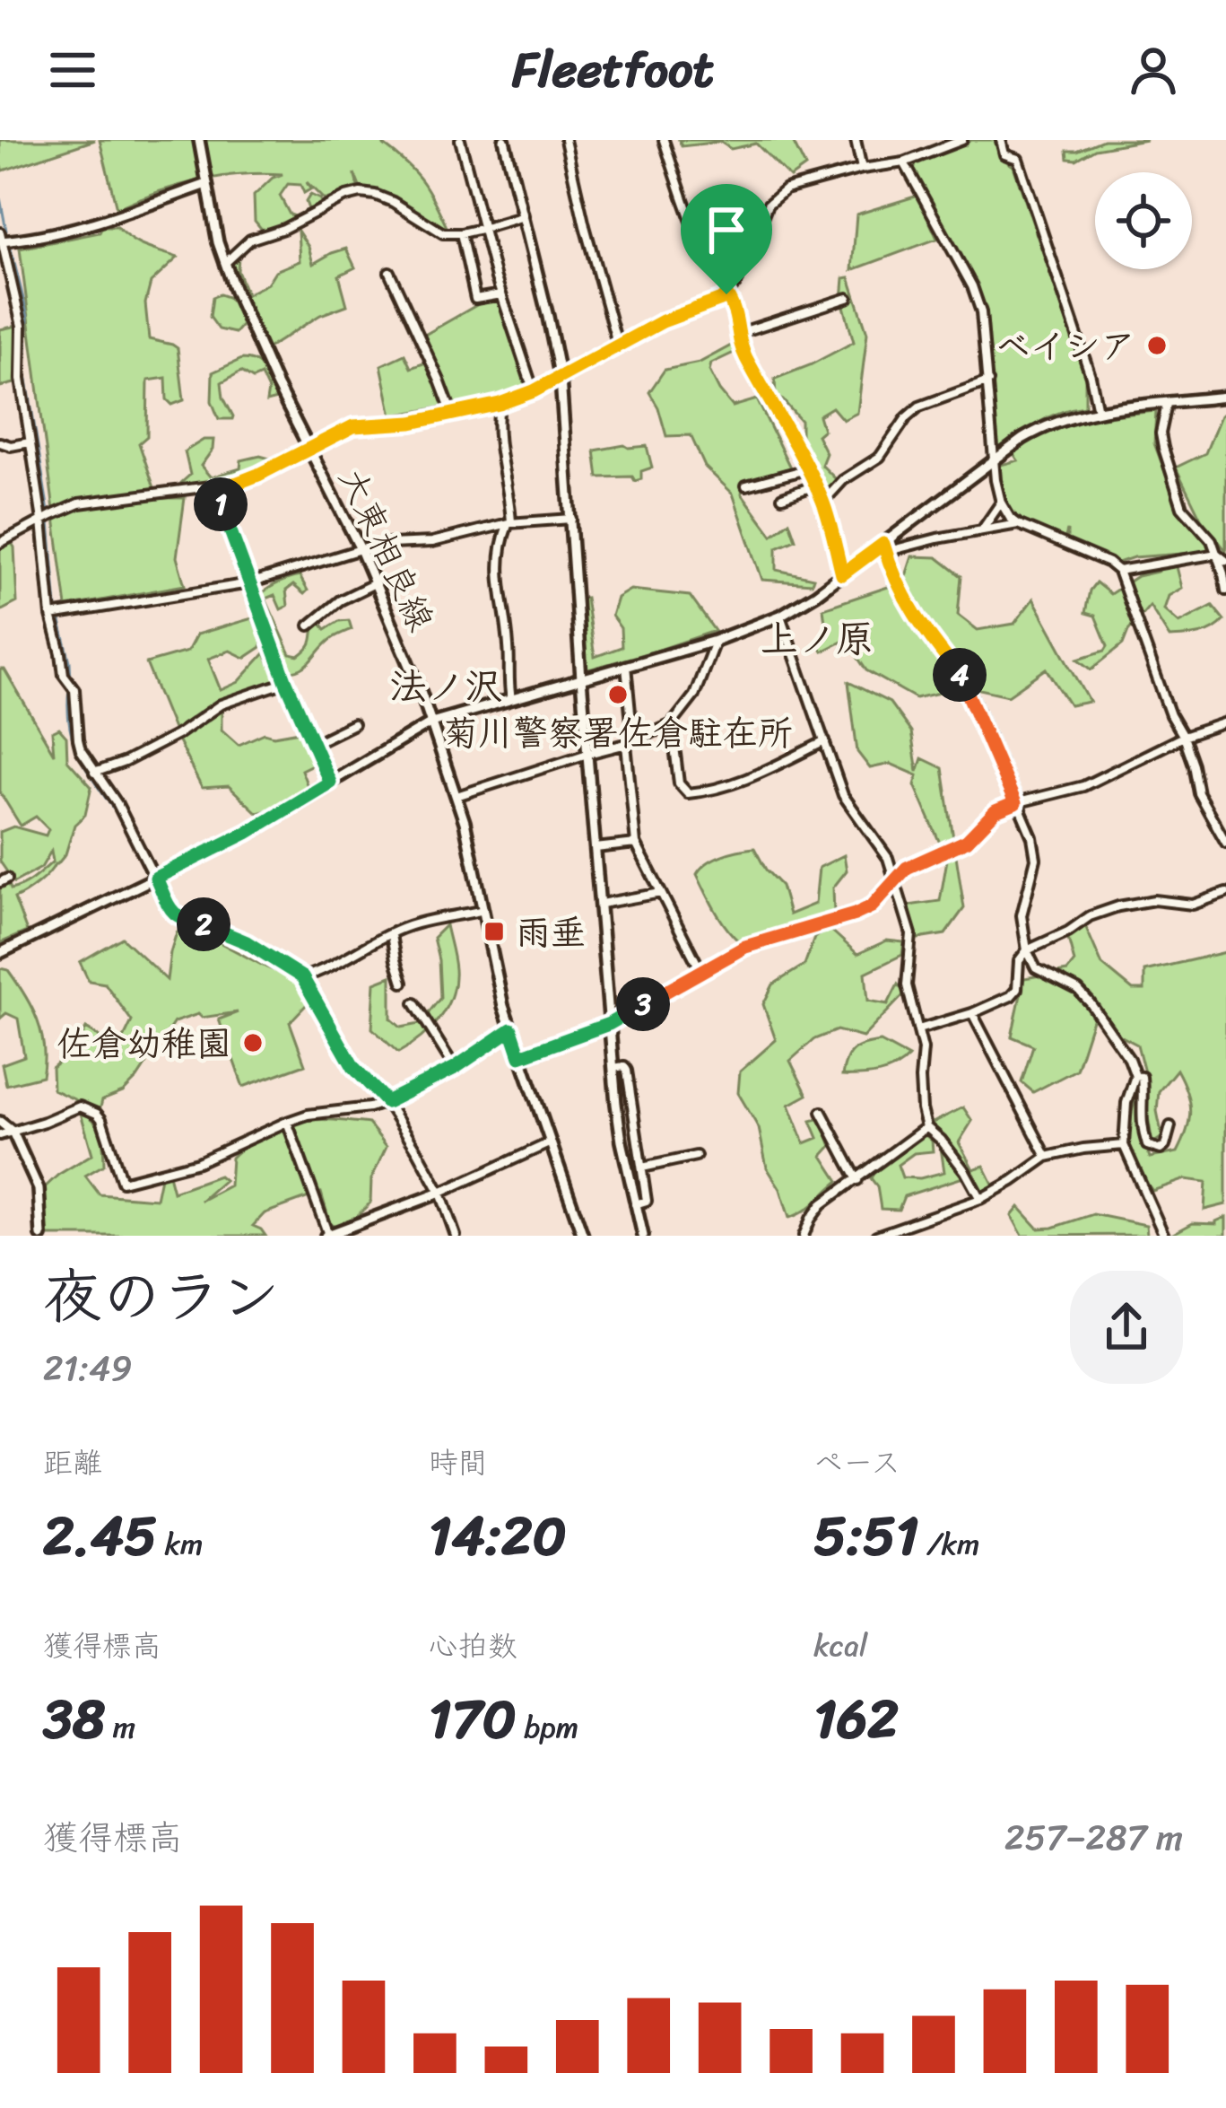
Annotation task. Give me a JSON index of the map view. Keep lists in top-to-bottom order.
{
  "streets": {
    "street": ["大東相良線"]
  },
  "districts": ["上ノ原", "法ノ沢"],
  "places": {
    "other": ["ベイシア", "菊川警察署佐倉駐在所", "佐倉幼稚園"],
    "transit": ["雨垂"]
  },
  "page": {
    "header": "Fleetfoot",
    "pins": [
      "1",
      "4",
      "2",
      "3"
    ],
    "heading": ["夜のラン", "21:49"],
    "stats": [
      ["距離", "2.45 km"],
      ["時間", "14:20"],
      ["ペース", "5:51 /km"],
      ["獲得標高", "38 m"],
      ["心拍数", "170 bpm"],
      ["kcal", "162"]
    ],
    "chart": ["獲得標高", "257–287 m"]
  }
}
